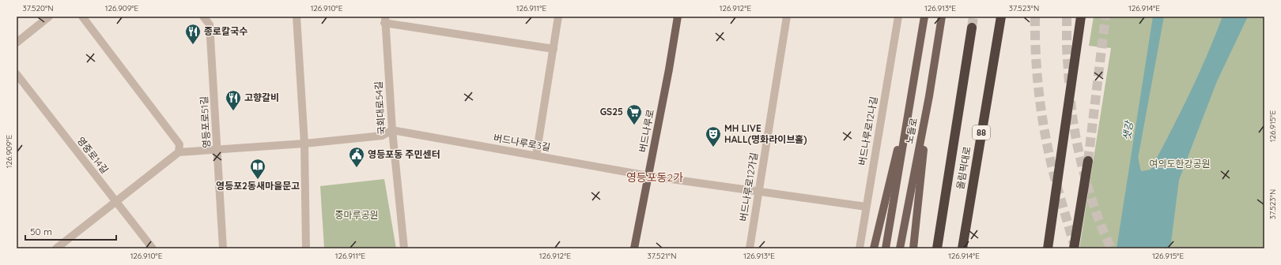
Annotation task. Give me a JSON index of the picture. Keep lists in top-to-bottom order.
{
  "streets": {
    "highway": ["88", "올림픽대로"],
    "main road": ["버드나루로", "노들로"],
    "street": [
      "국회대로54길",
      "영등포로51길",
      "버드나루로12나길",
      "버드나루로3길",
      "영중로14길",
      "버드나루로12가길"
    ]
  },
  "crossings": [
    ["국회대로54길", "버드나루로3길"],
    ["버드나루로", "버드나루로3길"],
    ["버드나루로12나길", "버드나루로3길"],
    ["버드나루로3길", "버드나루로12가길"]
  ],
  "districts": ["영등포동2가"],
  "water": ["샛강"],
  "parks": ["여의도한강공원", "중마루공원"],
  "places": {
    "restaurant": ["종로칼국수", "고향갈비"],
    "supermarket": ["GS25"],
    "theatre": ["MH LIVE HALL(명화라이브홀)"],
    "public building": ["영등포동 주민센터"],
    "library": ["영등포2동새마을문고"]
  },
  "scale_bar": "50 m",
  "coordinates": [
    "37.520°N",
    "126.909°E",
    "126.910°E",
    "126.911°E",
    "126.912°E",
    "126.913°E",
    "37.523°N",
    "126.914°E",
    "126.915°E",
    "37.521°N"
  ]
}
